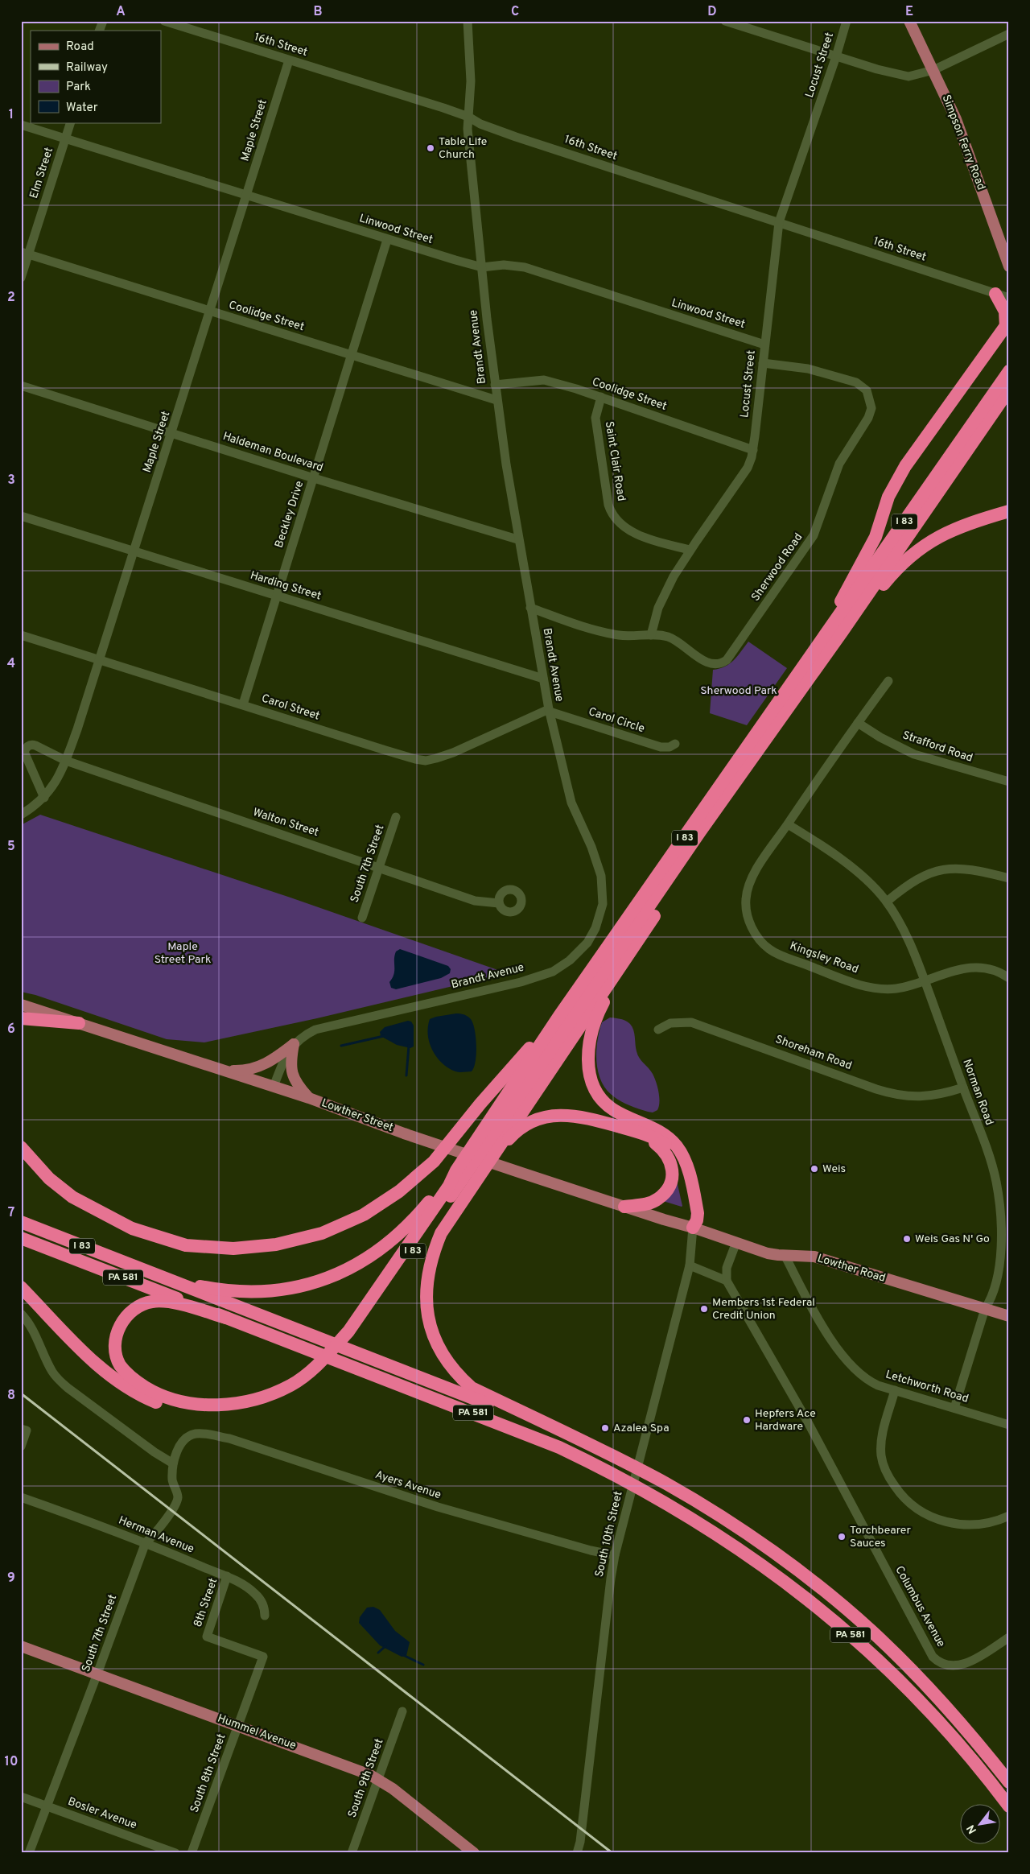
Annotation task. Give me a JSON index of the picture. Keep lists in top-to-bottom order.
{
  "streets": {
    "highway": ["I 83", "PA 581"],
    "main road": [
      "Simpson Ferry Road",
      "Lowther Street",
      "Lowther Road",
      "Hummel Avenue"
    ],
    "street": [
      "16th Street",
      "Locust Street",
      "Maple Street",
      "Elm Street",
      "Linwood Street",
      "Coolidge Street",
      "Brandt Avenue",
      "Haldeman Boulevard",
      "Saint Clair Road",
      "Beckley Drive",
      "Sherwood Road",
      "Harding Street",
      "Carol Street",
      "Carol Circle",
      "Strafford Road",
      "Walton Street",
      "South 7th Street",
      "Kingsley Road",
      "Shoreham Road",
      "Norman Road",
      "Letchworth Road",
      "Ayers Avenue",
      "South 10th Street",
      "Herman Avenue",
      "8th Street",
      "Columbus Avenue",
      "South 8th Street",
      "South 9th Street",
      "Bosler Avenue"
    ]
  },
  "crossings": [
    ["16th Street", "Locust Street"],
    ["16th Street", "Maple Street"],
    ["16th Street", "Brandt Avenue"],
    ["Locust Street", "Linwood Street"],
    ["Locust Street", "Coolidge Street"],
    ["Locust Street", "Saint Clair Road"],
    ["Locust Street", "Sherwood Road"],
    ["Maple Street", "Linwood Street"],
    ["Maple Street", "Coolidge Street"],
    ["Maple Street", "Haldeman Boulevard"],
    ["Maple Street", "Harding Street"],
    ["Maple Street", "Carol Street"],
    ["Maple Street", "Walton Street"],
    ["Elm Street", "Linwood Street"],
    ["Elm Street", "Coolidge Street"],
    ["Linwood Street", "Brandt Avenue"],
    ["Linwood Street", "Beckley Drive"],
    ["Coolidge Street", "Brandt Avenue"],
    ["Coolidge Street", "Saint Clair Road"],
    ["Coolidge Street", "Beckley Drive"],
    ["Brandt Avenue", "Haldeman Boulevard"],
    ["Brandt Avenue", "Sherwood Road"],
    ["Brandt Avenue", "Harding Street"],
    ["Brandt Avenue", "Carol Street"],
    ["Brandt Avenue", "Carol Circle"],
    ["Brandt Avenue", "Lowther Street"],
    ["Haldeman Boulevard", "Beckley Drive"],
    ["Beckley Drive", "Harding Street"],
    ["Beckley Drive", "Carol Street"],
    ["I 83", "PA 581"],
    ["Carol Street", "Carol Circle"],
    ["Strafford Road", "Kingsley Road"],
    ["Walton Street", "South 7th Street"],
    ["South 7th Street", "Ayers Avenue"],
    ["South 7th Street", "Herman Avenue"],
    ["South 7th Street", "Hummel Avenue"],
    ["South 7th Street", "Bosler Avenue"],
    ["Kingsley Road", "Norman Road"],
    ["Shoreham Road", "Norman Road"],
    ["Norman Road", "Lowther Road"],
    ["Norman Road", "Letchworth Road"],
    ["Lowther Street", "Lowther Road"],
    ["Lowther Street", "South 10th Street"],
    ["Lowther Road", "Letchworth Road"],
    ["Lowther Road", "South 10th Street"],
    ["Ayers Avenue", "South 10th Street"],
    ["Herman Avenue", "8th Street"],
    ["8th Street", "South 8th Street"],
    ["Hummel Avenue", "South 8th Street"],
    ["Hummel Avenue", "South 9th Street"]
  ],
  "parks": ["Sherwood Park", "Maple Street Park"],
  "places": [
    "Table Life Church",
    "Weis",
    "Weis Gas N' Go",
    "Members 1st Federal Credit Union",
    "Hepfers Ace Hardware",
    "Azalea Spa",
    "Torchbearer Sauces"
  ],
  "legend": [
    "Road",
    "Railway",
    "Park",
    "Water"
  ],
  "north": "bottom left",
  "grid": {
    "columns": [
      "A",
      "B",
      "C",
      "D",
      "E"
    ],
    "rows": [
      "1",
      "2",
      "3",
      "4",
      "5",
      "6",
      "7",
      "8",
      "9",
      "10"
    ]
  }
}
